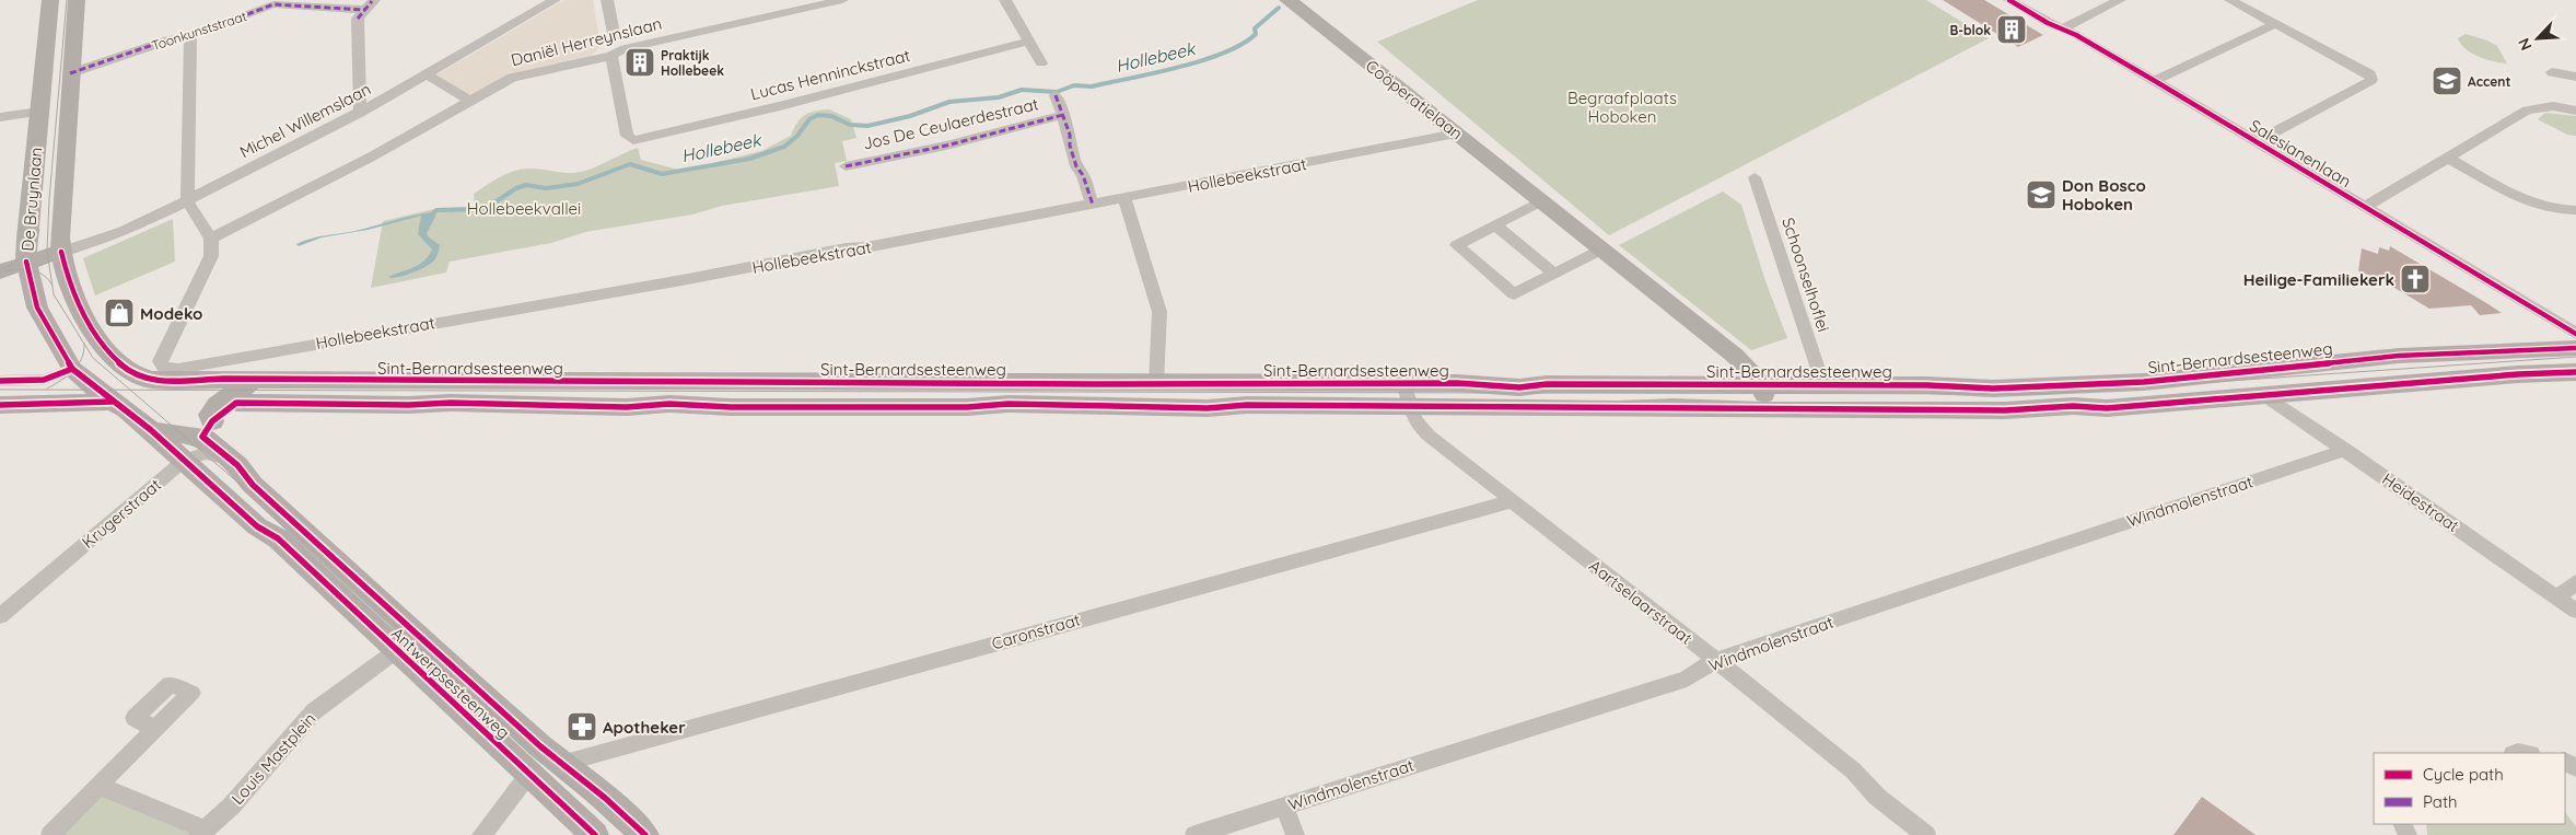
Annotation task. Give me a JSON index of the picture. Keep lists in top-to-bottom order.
{
  "streets": {
    "main road": [
      "Coöperatielaan",
      "De Bruynlaan",
      "Sint-Bernardsesteenweg",
      "Krugerstraat",
      "Antwerpsesteenweg"
    ],
    "street": [
      "Toonkunststraat",
      "Daniël Herreynslaan",
      "Lucas Henninckstraat",
      "Michel Willemslaan",
      "Jos De Ceulaerdestraat",
      "Salesianenlaan",
      "Hollebeekstraat",
      "Schoonselhoflei",
      "Windmolenstraat",
      "Heidestraat",
      "Aartselaarstraat",
      "Caronstraat",
      "Louis Mastplein"
    ]
  },
  "crossings": [
    ["Toonkunststraat", "De Bruynlaan"],
    ["Daniël Herreynslaan", "Lucas Henninckstraat"],
    ["Daniël Herreynslaan", "Hollebeekstraat"],
    ["Coöperatielaan", "Hollebeekstraat"],
    ["Coöperatielaan", "Sint-Bernardsesteenweg"],
    ["Michel Willemslaan", "De Bruynlaan"],
    ["De Bruynlaan", "Sint-Bernardsesteenweg"],
    ["De Bruynlaan", "Krugerstraat"],
    ["De Bruynlaan", "Antwerpsesteenweg"],
    ["Schoonselhoflei", "Sint-Bernardsesteenweg"],
    ["Sint-Bernardsesteenweg", "Krugerstraat"],
    ["Windmolenstraat", "Heidestraat"],
    ["Windmolenstraat", "Aartselaarstraat"],
    ["Krugerstraat", "Antwerpsesteenweg"],
    ["Aartselaarstraat", "Caronstraat"],
    ["Caronstraat", "Antwerpsesteenweg"],
    ["Antwerpsesteenweg", "Louis Mastplein"]
  ],
  "water": ["Hollebeek"],
  "parks": ["Begraafplaats Hoboken", "Hollebeekvallei"],
  "places": {
    "building": ["B-blok", "Praktijk Hollebeek"],
    "school or university": ["Accent", "Don Bosco Hoboken"],
    "church": ["Heilige-Familiekerk"],
    "shop": ["Modeko"],
    "pharmacy": ["Apotheker"]
  },
  "legend": ["Cycle path", "Path"],
  "north": "bottom left"
}
